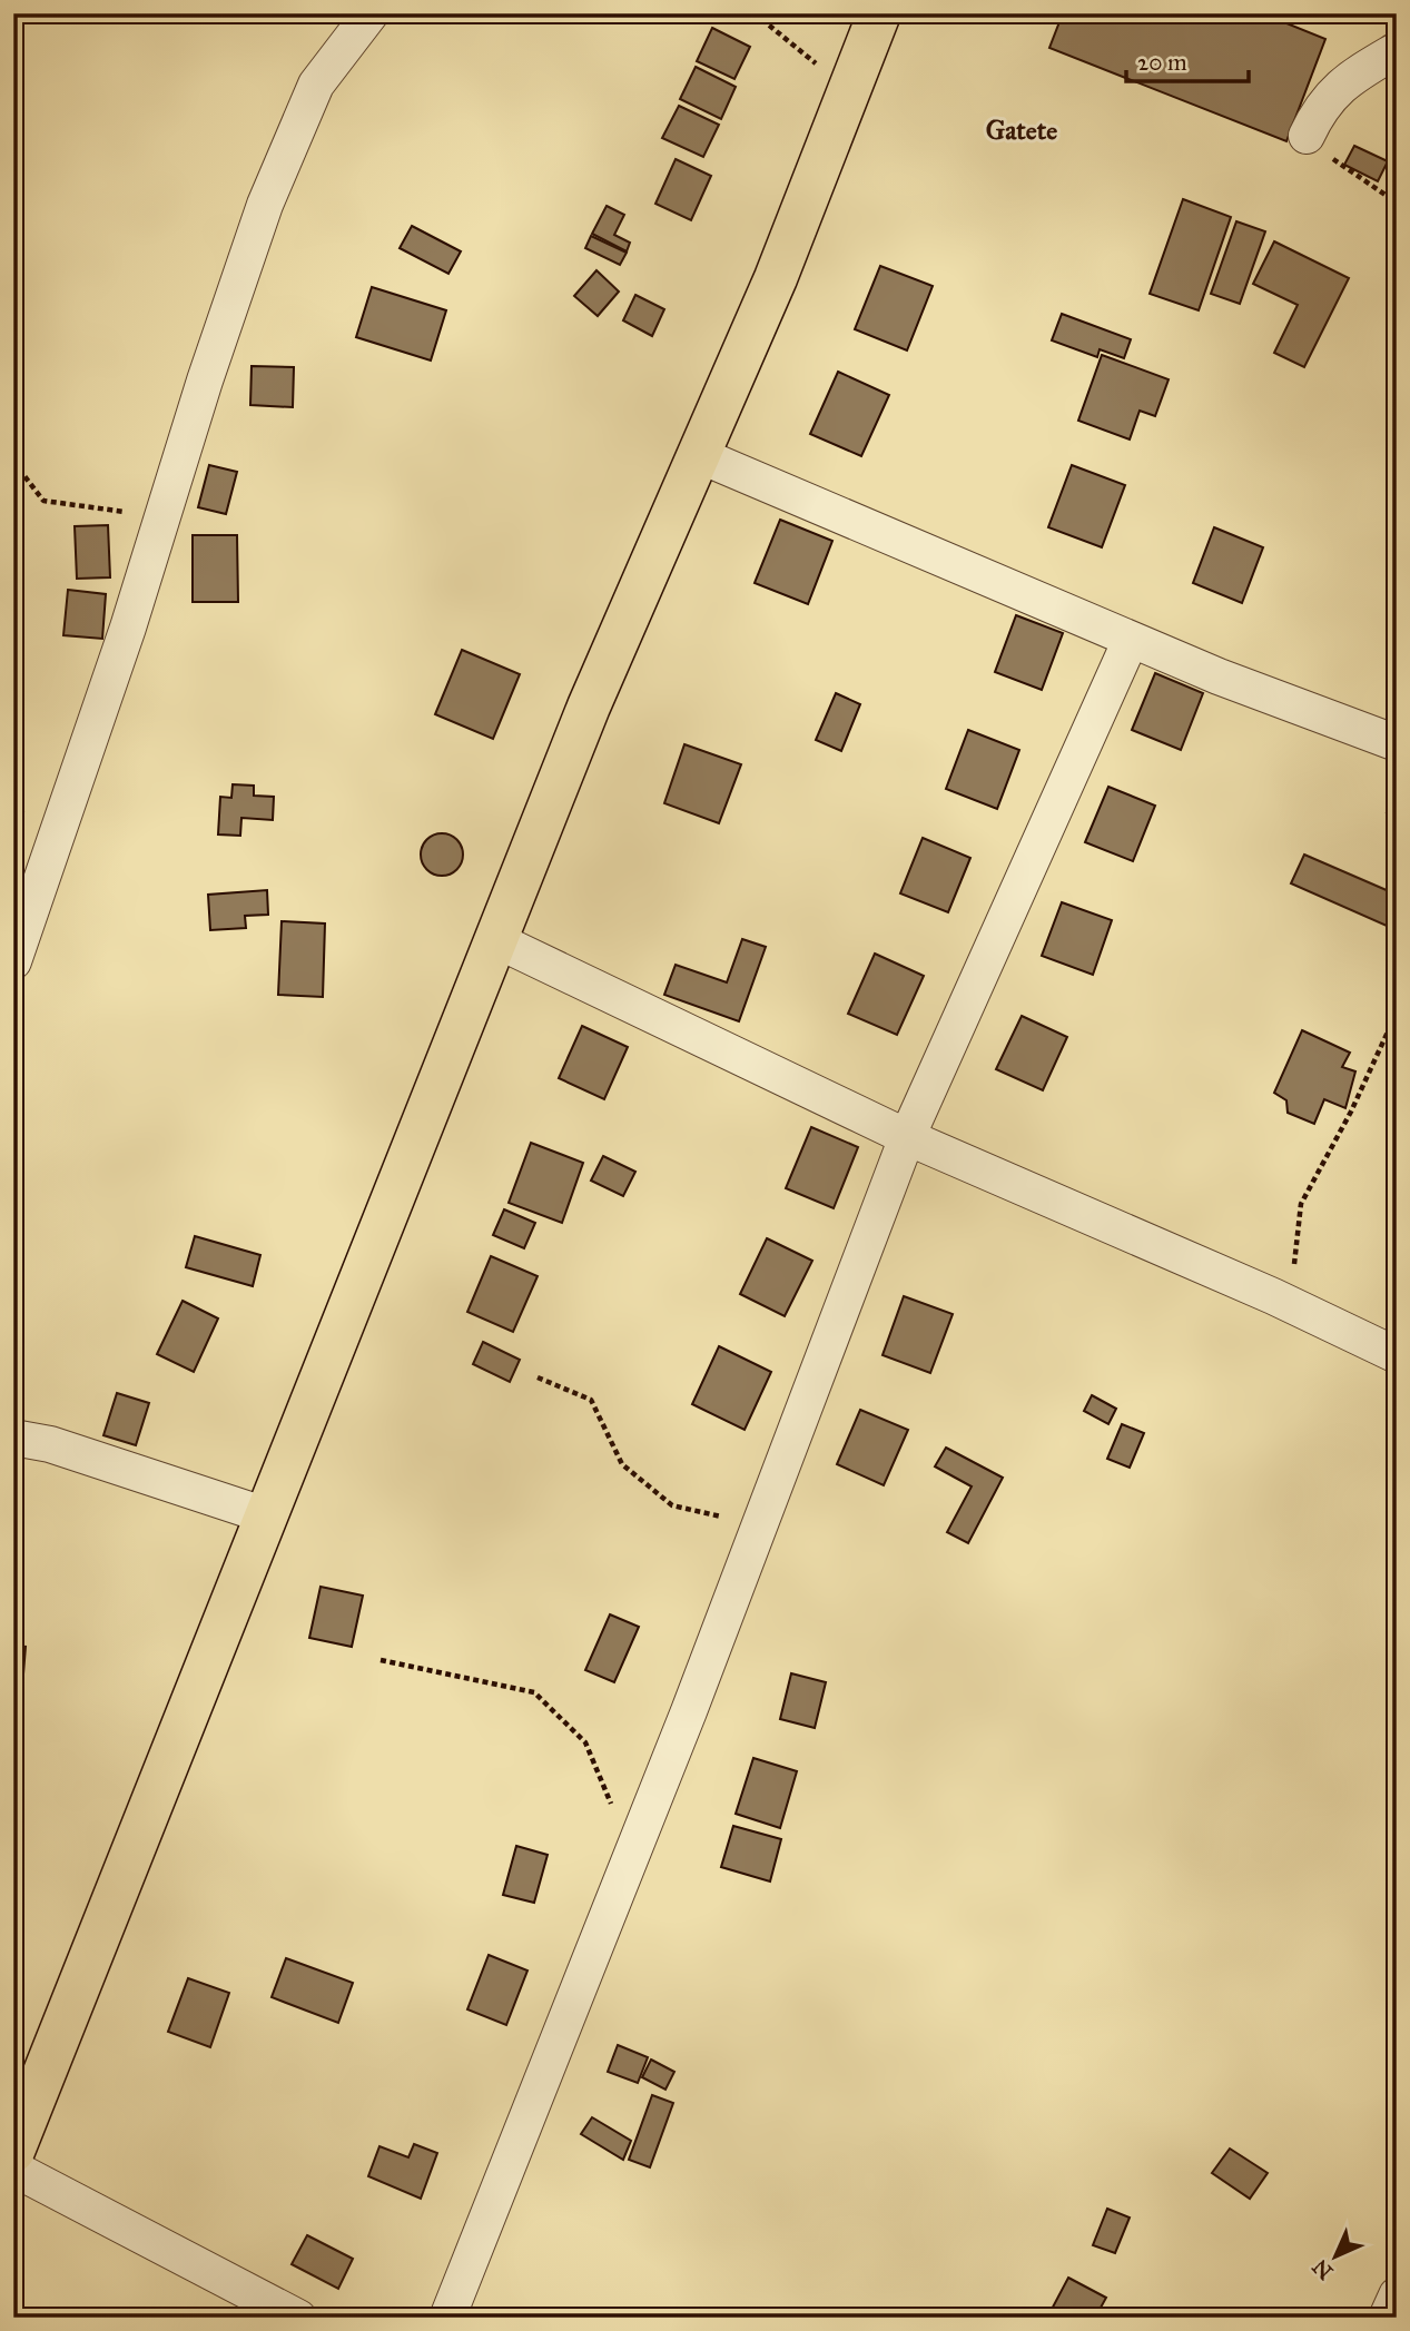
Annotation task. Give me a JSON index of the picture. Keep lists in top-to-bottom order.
{
  "districts": ["Gatete"],
  "scale_bar": "20 m",
  "north": "bottom left"
}
